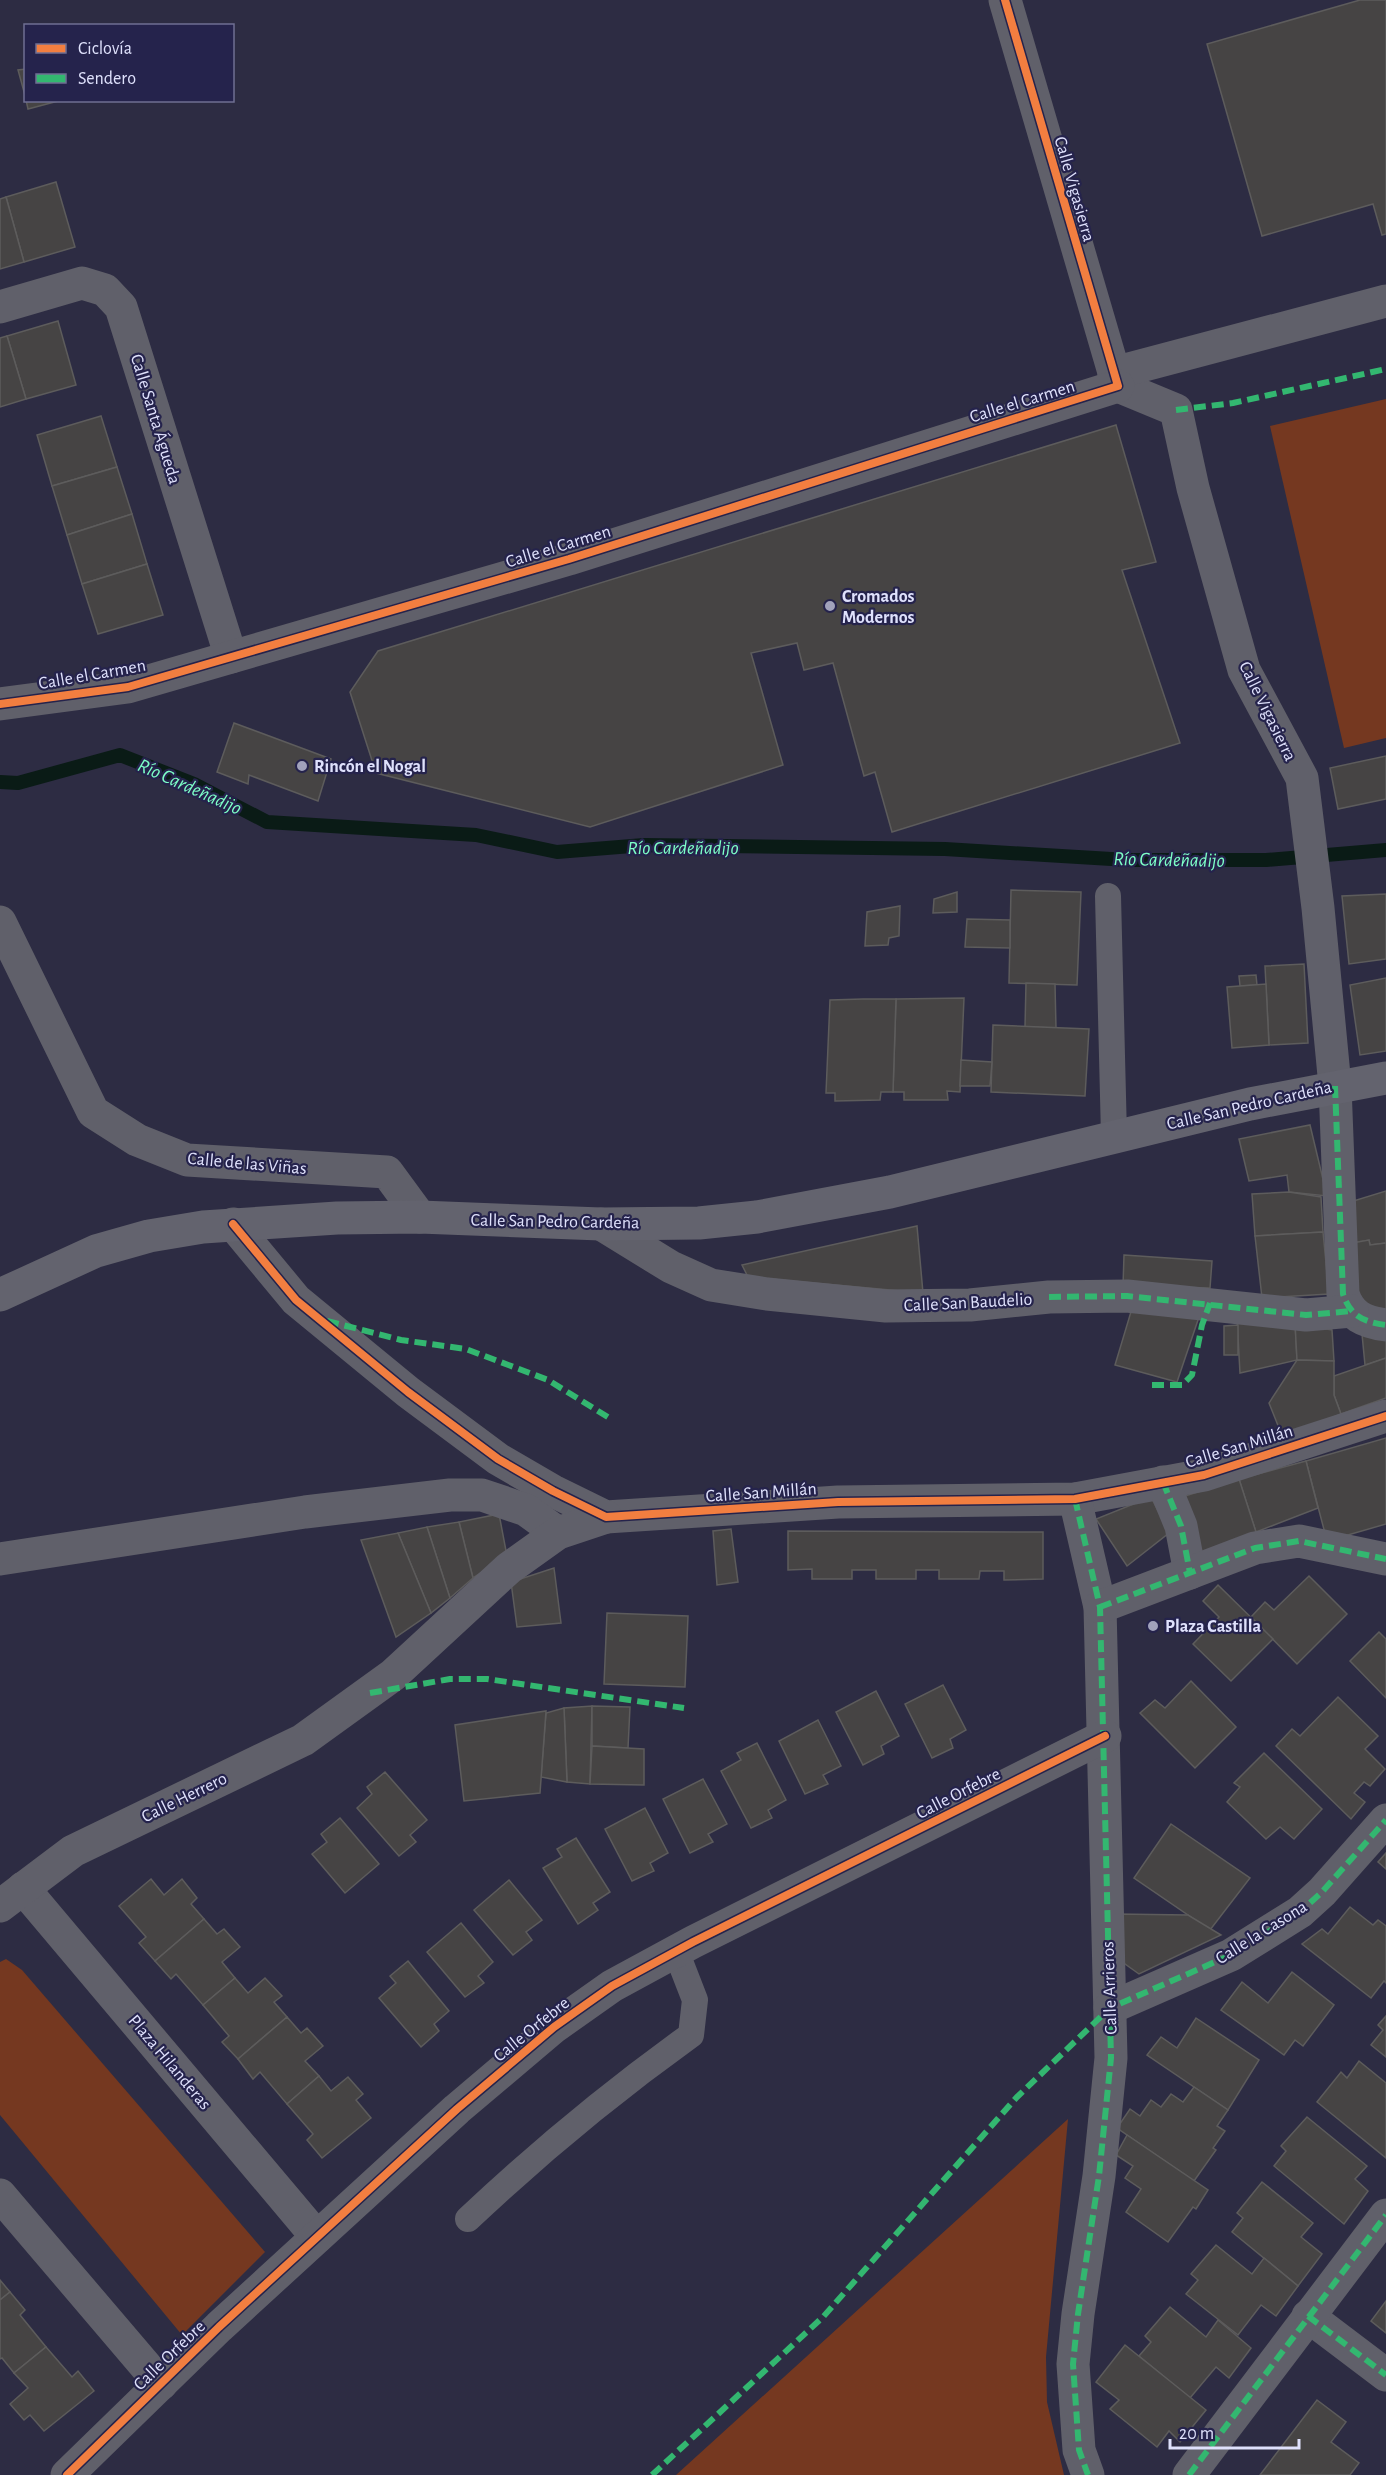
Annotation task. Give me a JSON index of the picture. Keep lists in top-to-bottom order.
{
  "streets": {
    "main road": ["Calle San Pedro Cardeña"],
    "street": [
      "Calle Vigasierra",
      "Calle el Carmen",
      "Calle Santa Águeda",
      "Calle de las Viñas",
      "Calle San Baudelio",
      "Calle San Millán",
      "Calle Orfebre",
      "Calle Herrero",
      "Calle la Casona",
      "Calle Arrieros",
      "Plaza Hilanderas"
    ]
  },
  "crossings": [
    ["Calle Vigasierra", "Calle el Carmen"],
    ["Calle Vigasierra", "Calle San Pedro Cardeña"],
    ["Calle el Carmen", "Calle Santa Águeda"],
    ["Calle San Pedro Cardeña", "Calle de las Viñas"],
    ["Calle San Pedro Cardeña", "Calle San Baudelio"],
    ["Calle San Pedro Cardeña", "Calle San Millán"],
    ["Calle San Millán", "Calle Herrero"],
    ["Calle San Millán", "Calle Arrieros"],
    ["Calle Orfebre", "Calle Arrieros"],
    ["Calle Orfebre", "Plaza Hilanderas"],
    ["Calle Herrero", "Plaza Hilanderas"],
    ["Calle la Casona", "Calle Arrieros"]
  ],
  "water": ["Río Cardeñadijo"],
  "places": ["Cromados Modernos", "Rincón el Nogal", "Plaza Castilla"],
  "legend": ["Ciclovía", "Sendero"],
  "scale_bar": "20 m"
}
